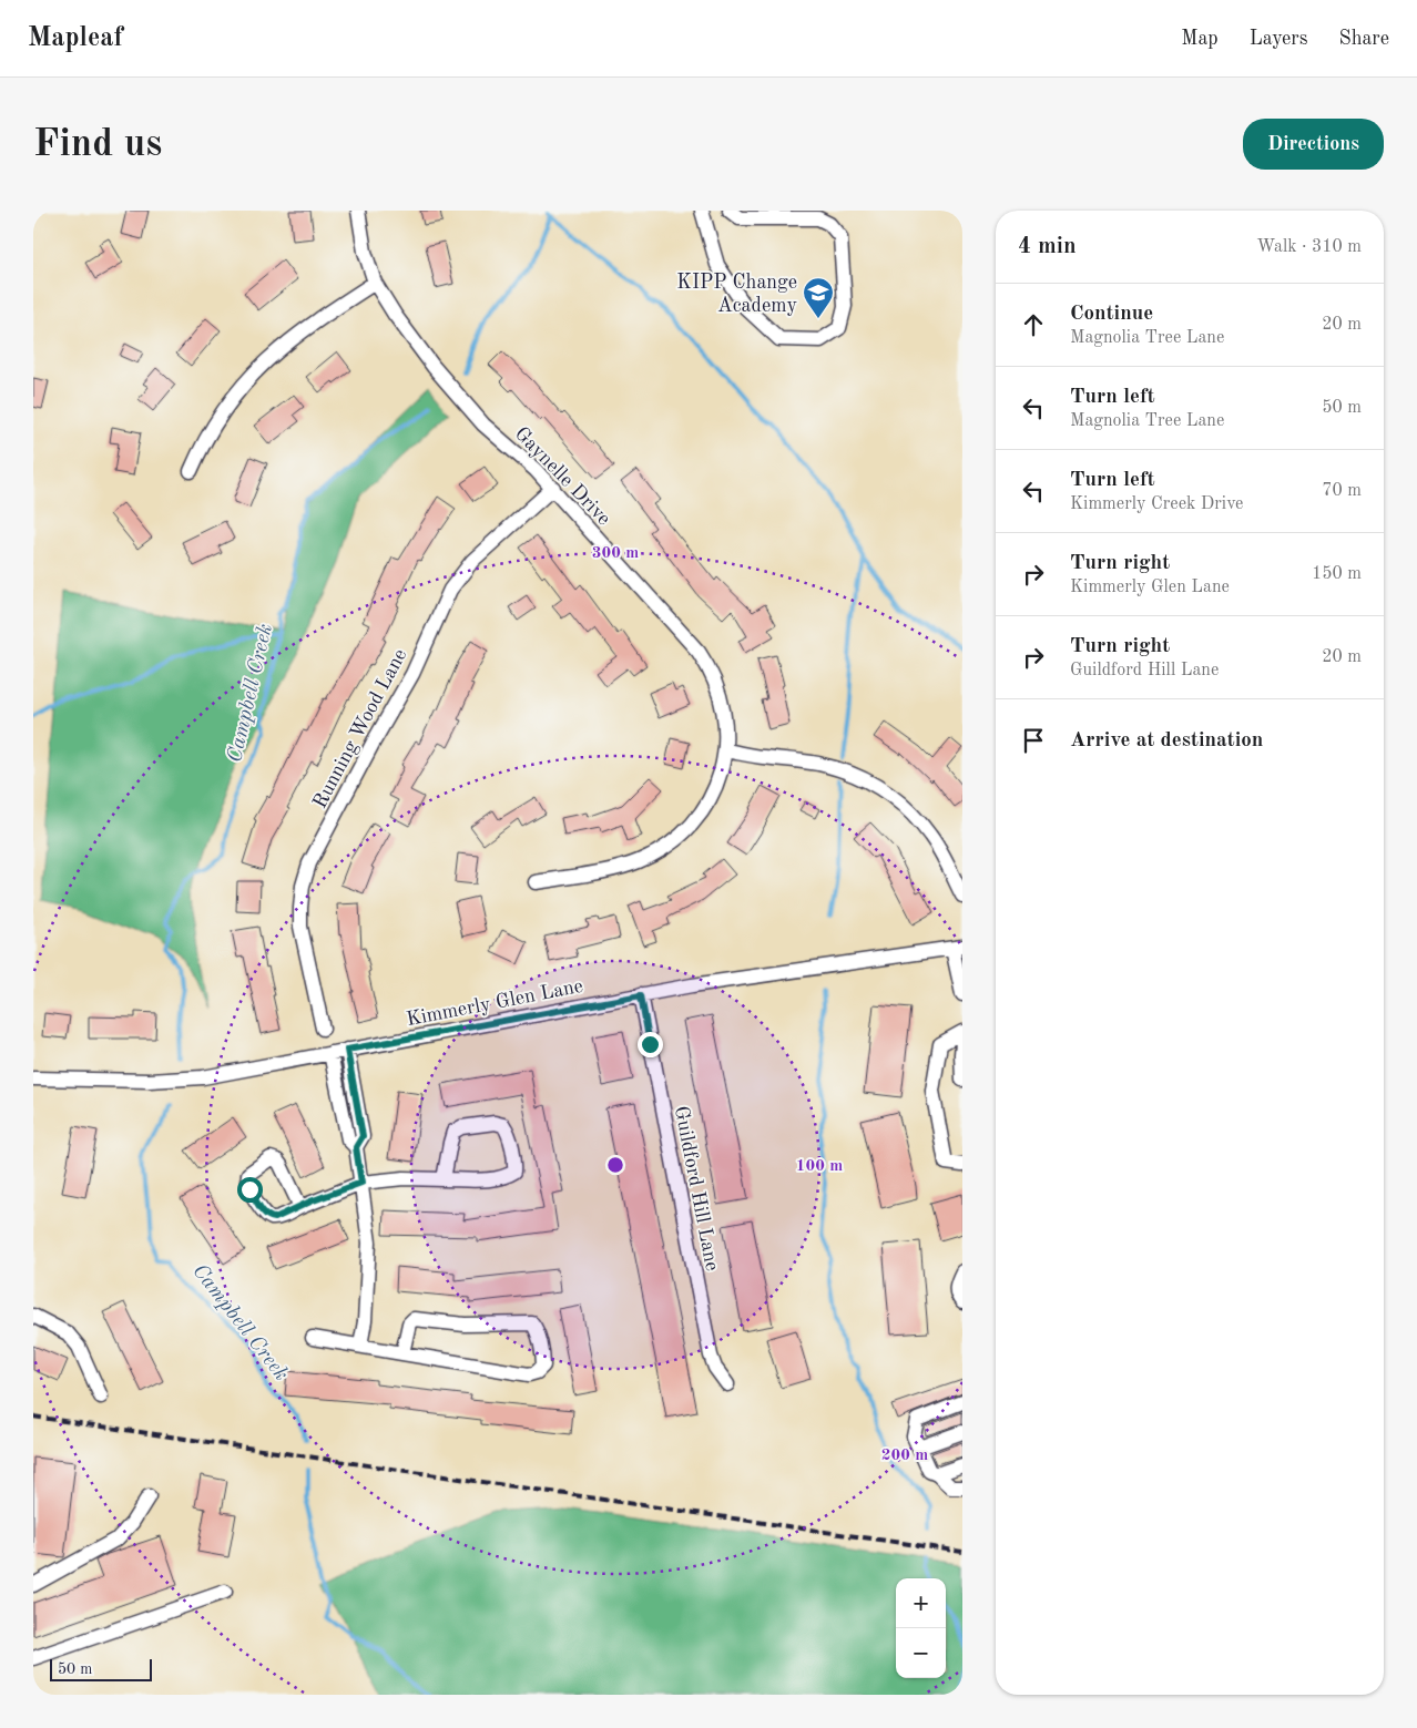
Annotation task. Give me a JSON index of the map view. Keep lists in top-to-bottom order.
{
  "streets": {
    "street": [
      "Gaynelle Drive",
      "Running Wood Lane",
      "Kimmerly Glen Lane",
      "Guildford Hill Lane"
    ]
  },
  "crossings": [
    ["Gaynelle Drive", "Running Wood Lane"],
    ["Kimmerly Glen Lane", "Guildford Hill Lane"]
  ],
  "water": ["Campbell Creek"],
  "places": {
    "school or university": ["KIPP Change Academy"]
  },
  "scale_bar": "50 m",
  "page": {
    "header": "Mapleaf",
    "nav": ["Map", "Layers", "Share"],
    "buttons": "Directions",
    "title": "Find us",
    "heading": ["4 min", "Walk · 310 m"],
    "list": [
      ["Continue", "Magnolia Tree Lane", "20 m"],
      ["Turn left", "Magnolia Tree Lane", "50 m"],
      ["Turn left", "Kimmerly Creek Drive", "70 m"],
      ["Turn right", "Kimmerly Glen Lane", "150 m"],
      ["Turn right", "Guildford Hill Lane", "20 m"],
      "Arrive at destination"
    ],
    "map_buttons": ["+", "−"],
    "scale": "50 m"
  },
  "rings": ["300 m", "100 m", "200 m"]
}
